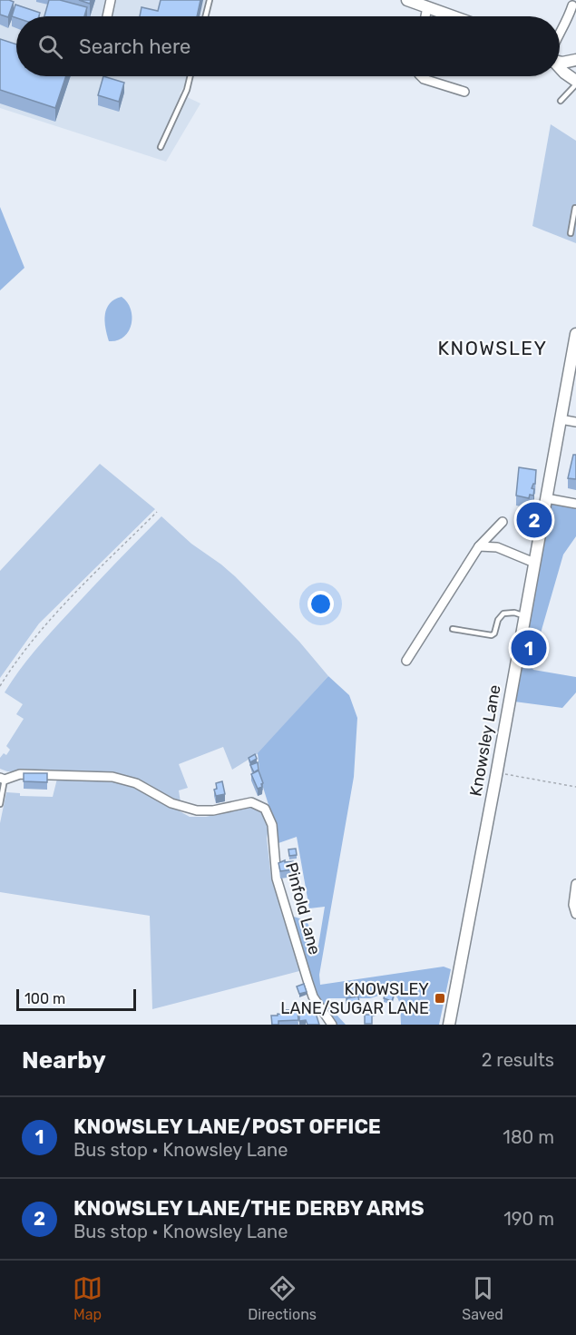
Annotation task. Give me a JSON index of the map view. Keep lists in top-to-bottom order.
{
  "streets": {
    "main road": ["Knowsley Lane"],
    "street": ["Pinfold Lane"]
  },
  "districts": ["KNOWSLEY"],
  "places": {
    "transit": ["KNOWSLEY LANE/SUGAR LANE"]
  },
  "scale_bar": "100 m",
  "page": {
    "search": "Search here",
    "pins": ["2", "1"],
    "scale": "100 m",
    "heading": ["Nearby", "2 results"],
    "list": [
      {
        "mark": "1",
        "name": "KNOWSLEY LANE/POST OFFICE",
        "note": "Bus stop · Knowsley Lane",
        "value": "180 m"
      },
      {
        "mark": "2",
        "name": "KNOWSLEY LANE/THE DERBY ARMS",
        "note": "Bus stop · Knowsley Lane",
        "value": "190 m"
      }
    ],
    "nav": ["Map", "Directions", "Saved"]
  }
}
